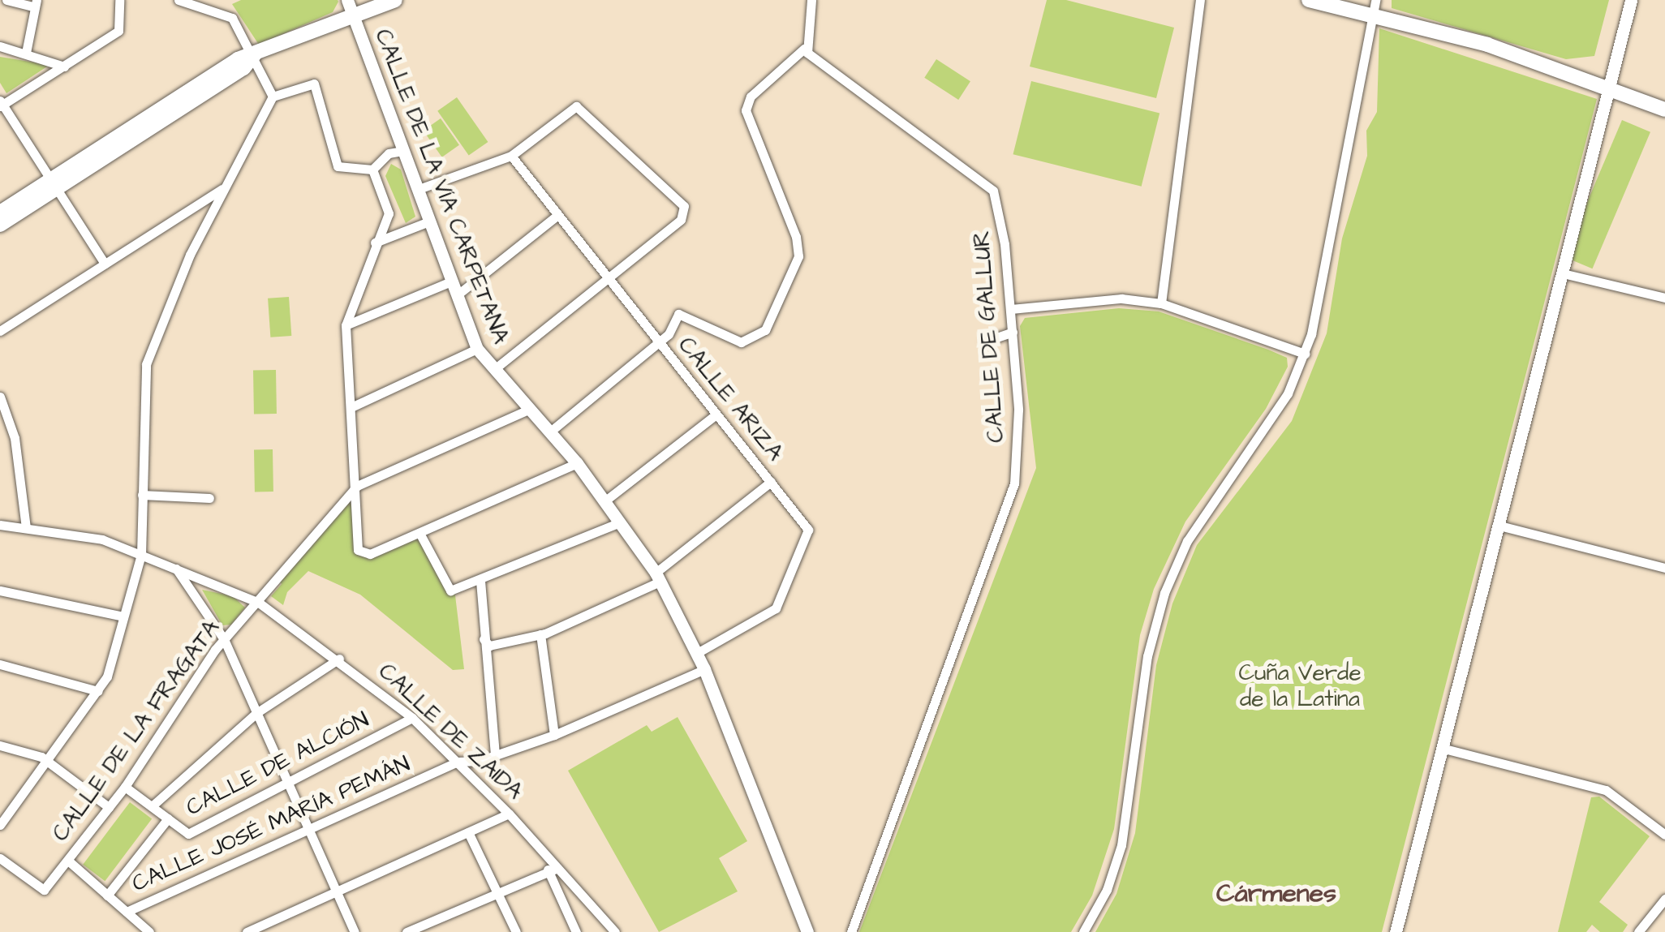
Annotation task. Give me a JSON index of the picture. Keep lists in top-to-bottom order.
{
  "streets": {
    "street": [
      "CALLE DE LA VÍA CARPETANA",
      "CALLE DE GALLUR",
      "CALLE ARIZA",
      "CALLE DE LA FRAGATA",
      "CALLE DE ZAIDA",
      "CALLE DE ALCIÓN",
      "CALLE JOSÉ MARÍA PEMÁN"
    ]
  },
  "crossings": [
    ["CALLE DE LA VÍA CARPETANA", "CALLE ARIZA"],
    ["CALLE DE LA VÍA CARPETANA", "CALLE JOSÉ MARÍA PEMÁN"],
    ["CALLE DE LA FRAGATA", "CALLE DE ZAIDA"],
    ["CALLE DE LA FRAGATA", "CALLE DE ALCIÓN"],
    ["CALLE DE ZAIDA", "CALLE DE ALCIÓN"],
    ["CALLE DE ZAIDA", "CALLE JOSÉ MARÍA PEMÁN"]
  ],
  "districts": ["Cármenes"],
  "parks": ["Cuña Verde de la Latina"]
}
